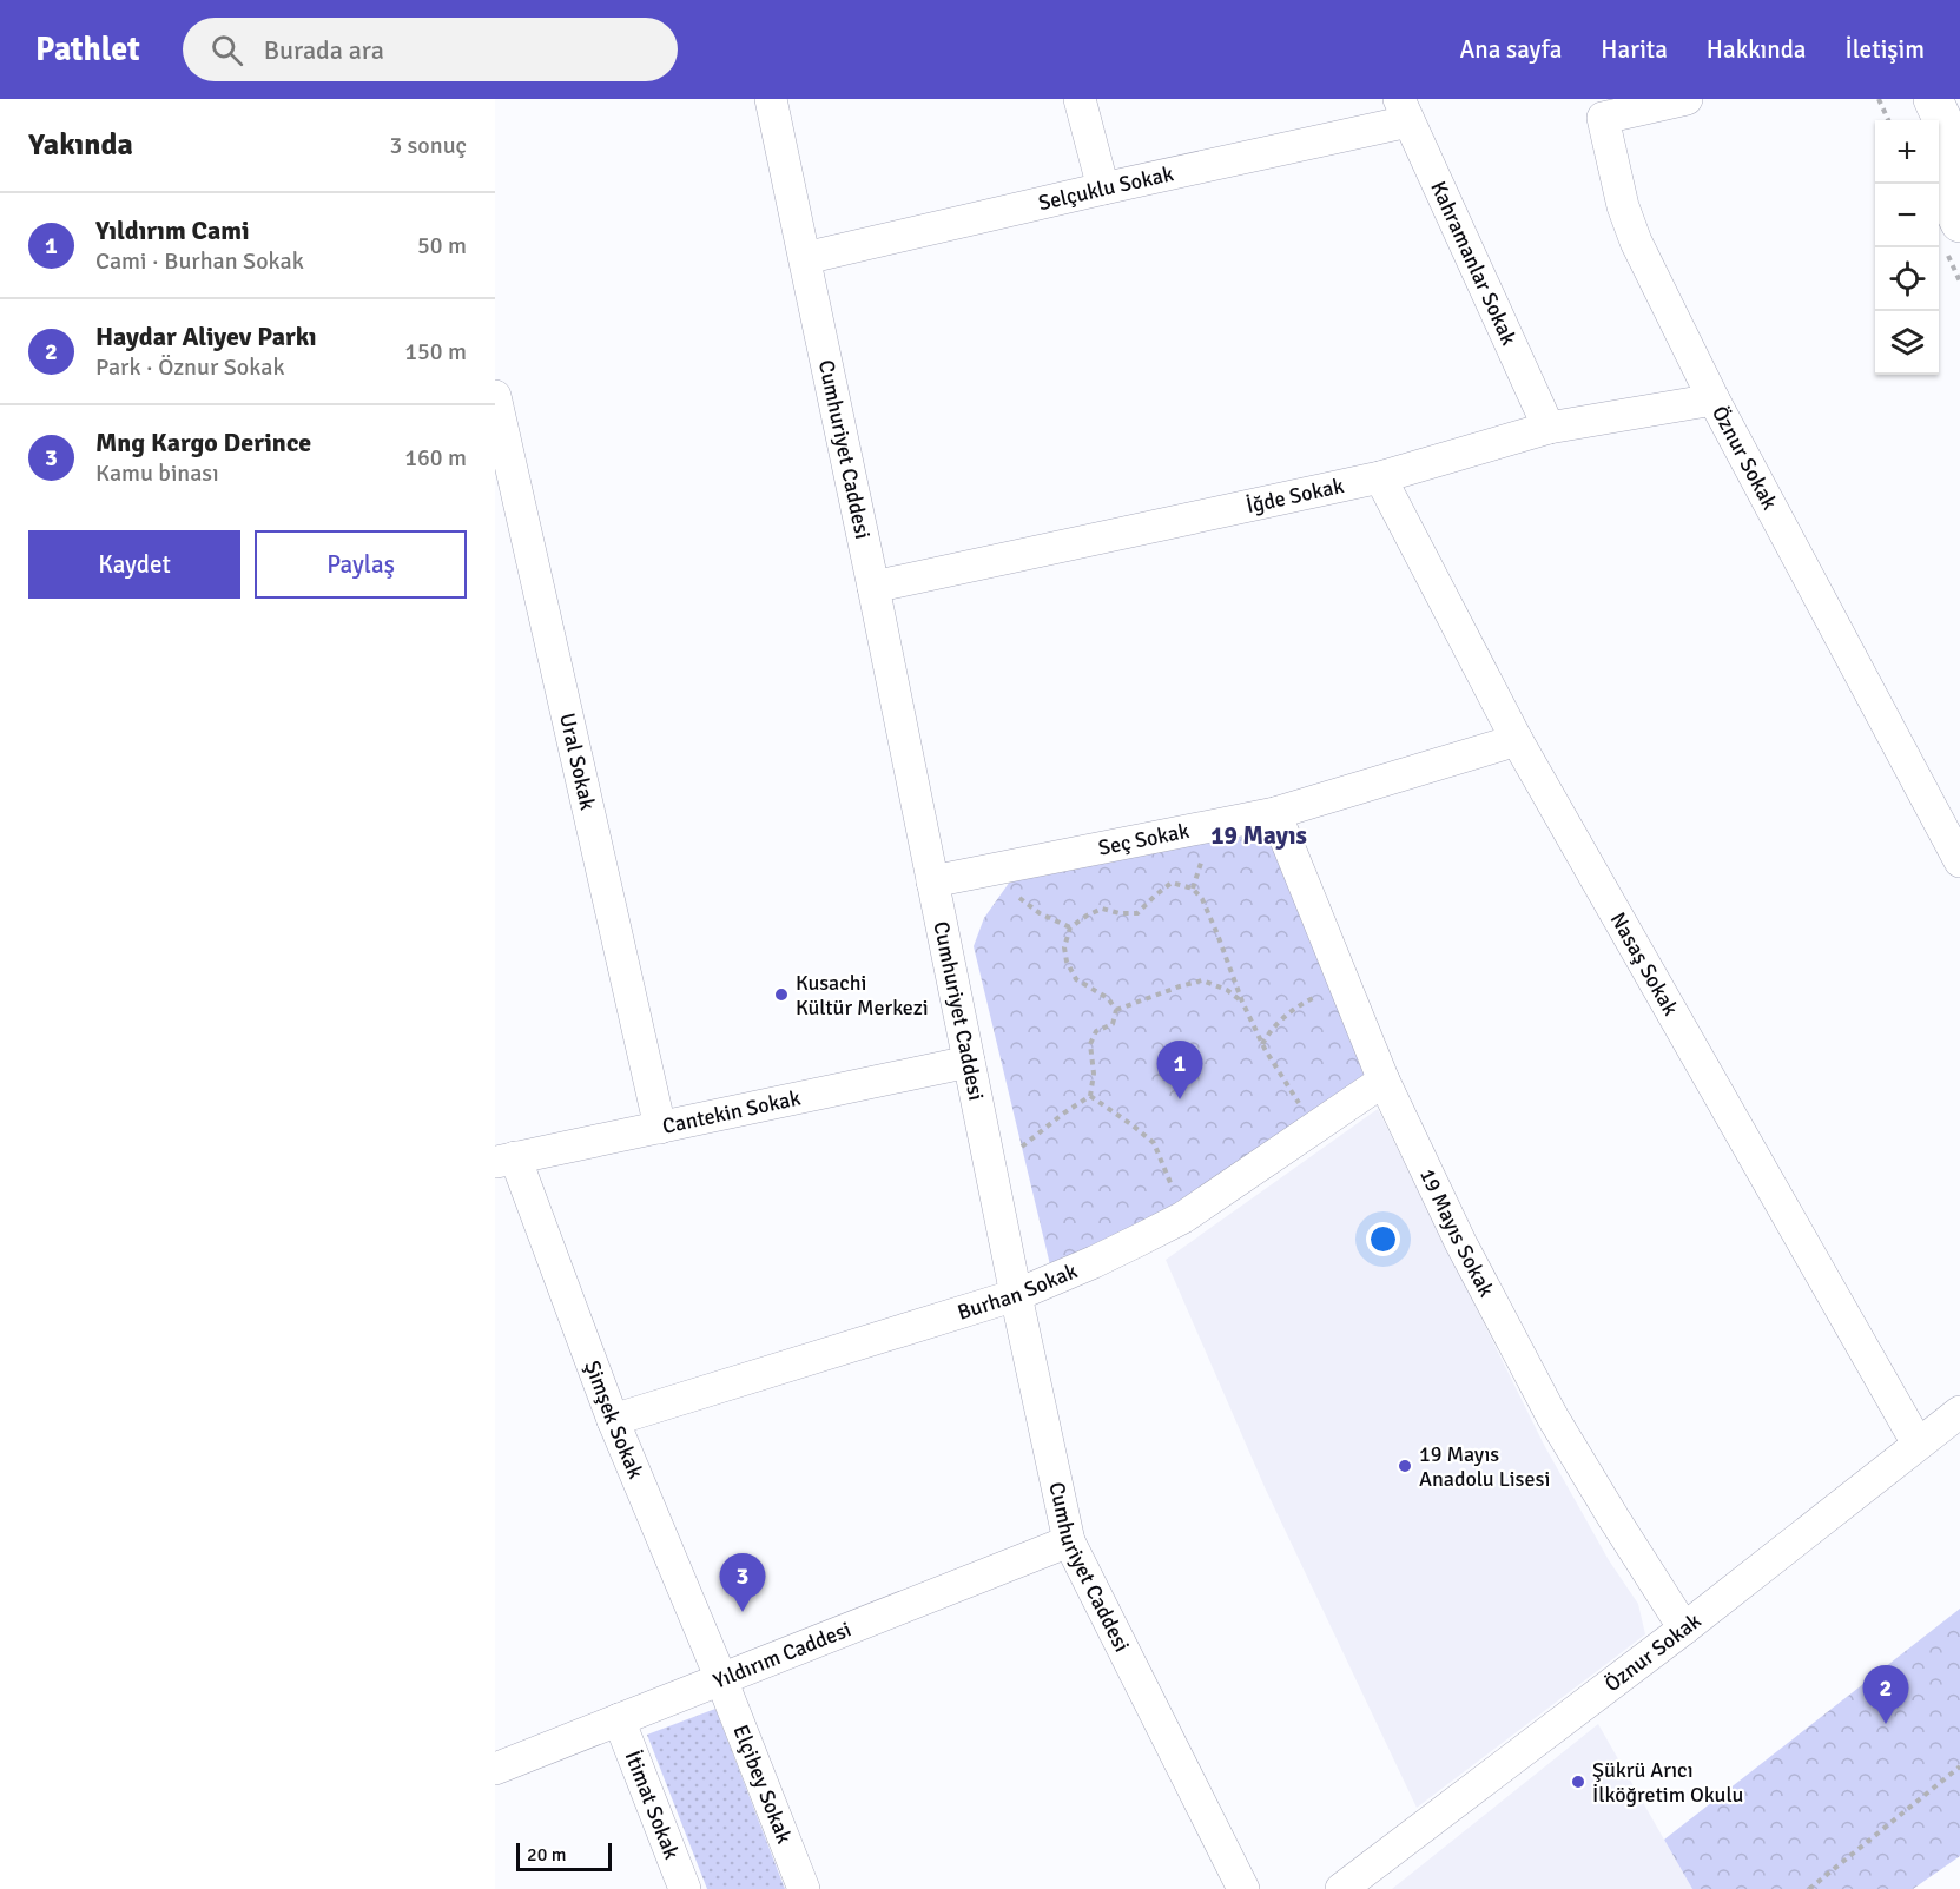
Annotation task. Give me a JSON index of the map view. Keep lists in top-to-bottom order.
{
  "streets": {
    "street": [
      "Selçuklu Sokak",
      "Kahramanlar Sokak",
      "Cumhuriyet Caddesi",
      "Öznur Sokak",
      "İğde Sokak",
      "Ural Sokak",
      "Seç Sokak",
      "Nasaş Sokak",
      "Cantekin Sokak",
      "19 Mayıs Sokak",
      "Burhan Sokak",
      "Şimşek Sokak",
      "Yıldırım Caddesi",
      "Elçibey Sokak",
      "İtimat Sokak"
    ]
  },
  "crossings": [
    ["Selçuklu Sokak", "Kahramanlar Sokak"],
    ["Selçuklu Sokak", "Cumhuriyet Caddesi"],
    ["Kahramanlar Sokak", "İğde Sokak"],
    ["Cumhuriyet Caddesi", "İğde Sokak"],
    ["Cumhuriyet Caddesi", "Seç Sokak"],
    ["Cumhuriyet Caddesi", "Cantekin Sokak"],
    ["Cumhuriyet Caddesi", "Burhan Sokak"],
    ["Cumhuriyet Caddesi", "Yıldırım Caddesi"],
    ["Öznur Sokak", "İğde Sokak"],
    ["Öznur Sokak", "Nasaş Sokak"],
    ["Öznur Sokak", "19 Mayıs Sokak"],
    ["İğde Sokak", "Nasaş Sokak"],
    ["Ural Sokak", "Cantekin Sokak"],
    ["Seç Sokak", "Nasaş Sokak"],
    ["Seç Sokak", "19 Mayıs Sokak"],
    ["Cantekin Sokak", "Şimşek Sokak"],
    ["19 Mayıs Sokak", "Burhan Sokak"],
    ["Burhan Sokak", "Şimşek Sokak"],
    ["Şimşek Sokak", "Yıldırım Caddesi"],
    ["Şimşek Sokak", "Elçibey Sokak"],
    ["Yıldırım Caddesi", "Elçibey Sokak"],
    ["Yıldırım Caddesi", "İtimat Sokak"]
  ],
  "districts": ["19 Mayıs"],
  "places": ["Kusachi Kültür Merkezi", "19 Mayıs Anadolu Lisesi", "Şükrü Arıcı İlköğretim Okulu"],
  "scale_bar": "20 m",
  "page": {
    "header": "Pathlet",
    "search": "Burada ara",
    "nav": [
      "Ana sayfa",
      "Harita",
      "Hakkında",
      "İletişim"
    ],
    "heading": ["Yakında", "3 sonuç"],
    "map_buttons": ["+", "−"],
    "list": [
      {
        "mark": "1",
        "name": "Yıldırım Cami",
        "note": "Cami · Burhan Sokak",
        "value": "50 m"
      },
      {
        "mark": "2",
        "name": "Haydar Aliyev Parkı",
        "note": "Park · Öznur Sokak",
        "value": "150 m"
      },
      {
        "mark": "3",
        "name": "Mng Kargo Derince",
        "note": "Kamu binası",
        "value": "160 m"
      }
    ],
    "buttons": ["Kaydet", "Paylaş"],
    "pins": ["1", "3", "2"],
    "scale": "20 m"
  }
}
